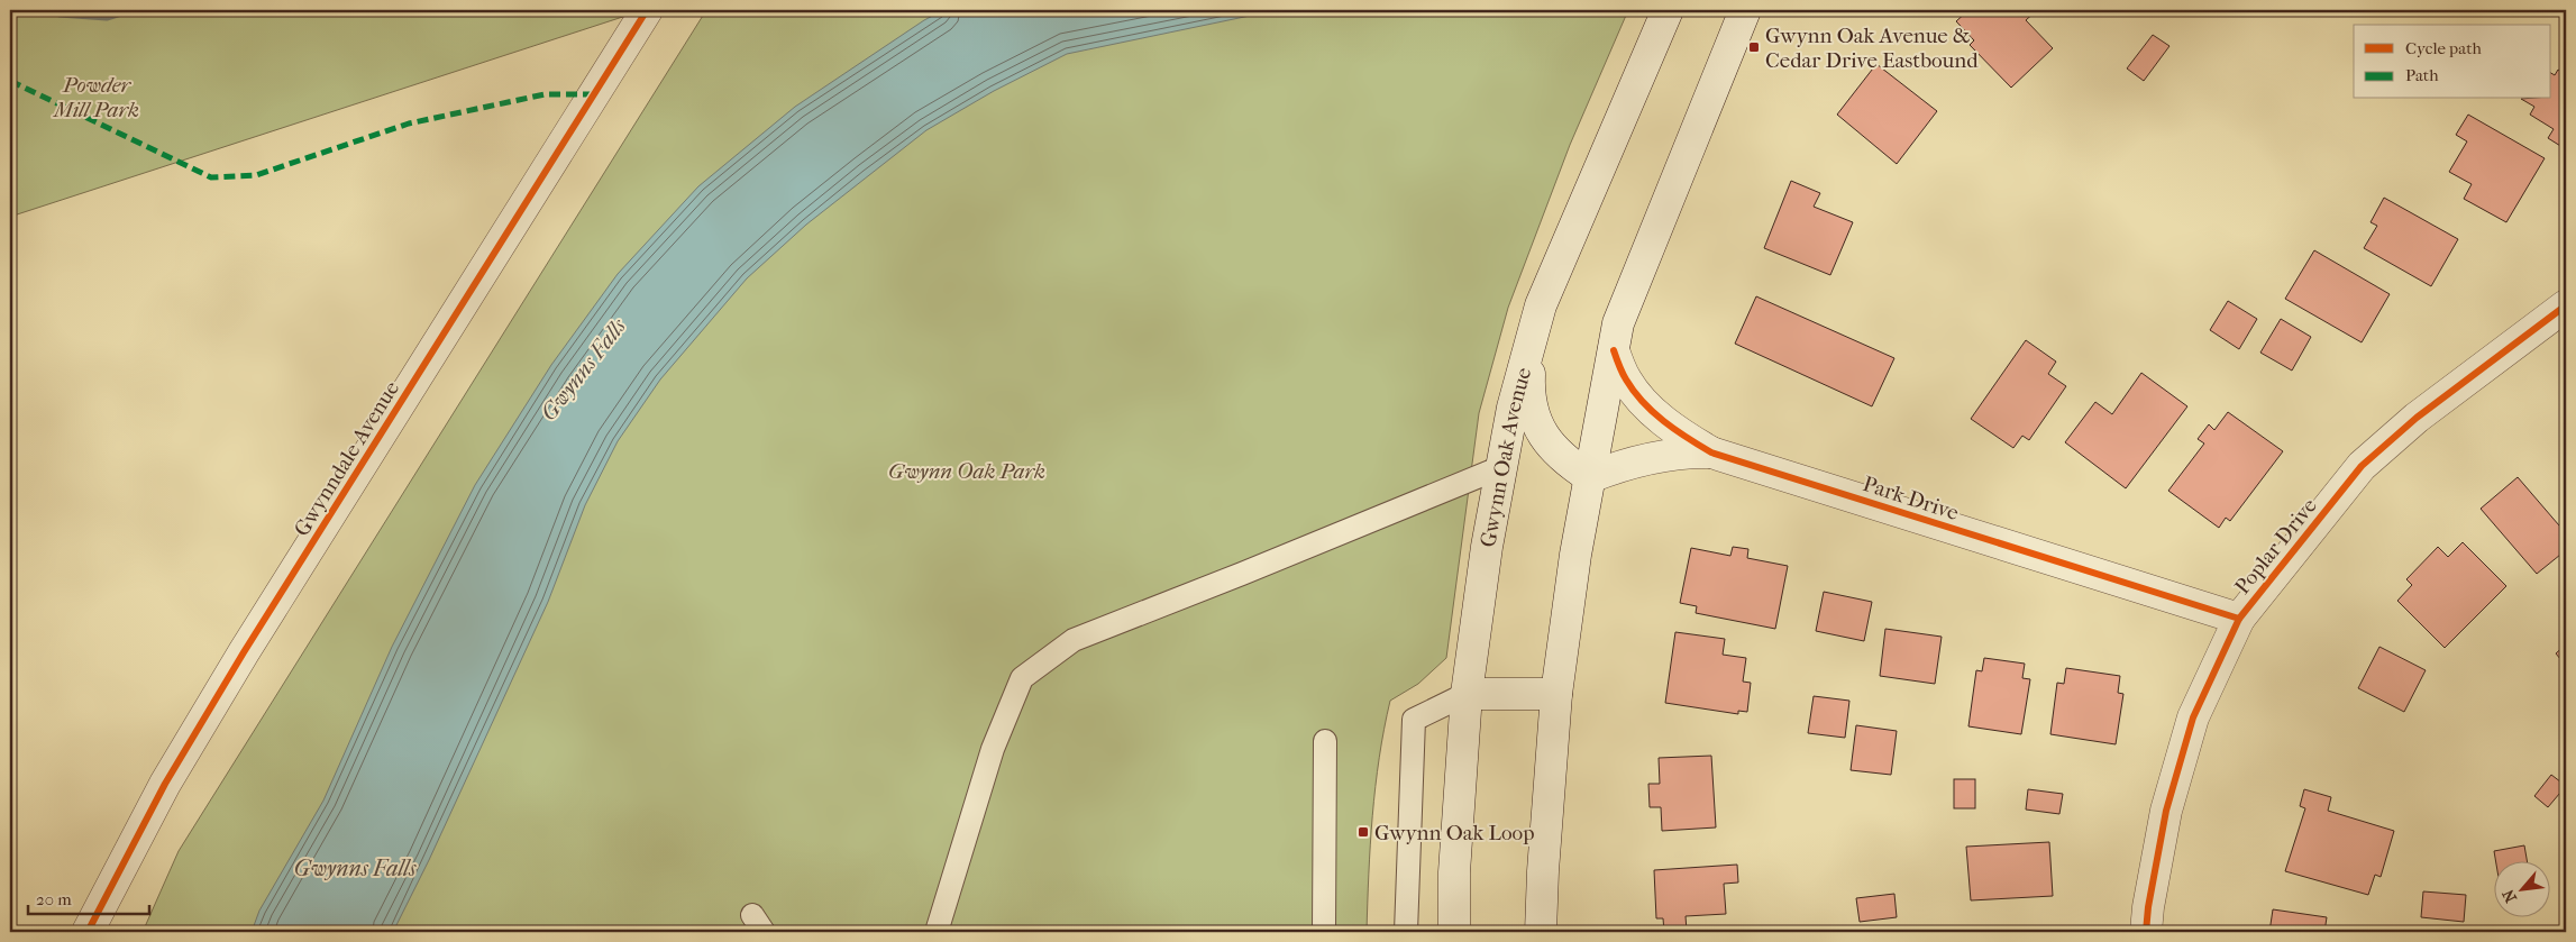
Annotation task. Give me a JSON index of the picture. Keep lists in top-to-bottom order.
{
  "streets": {
    "street": [
      "Gwynndale Avenue",
      "Gwynn Oak Avenue",
      "Park Drive",
      "Poplar Drive"
    ]
  },
  "crossings": [
    ["Park Drive", "Poplar Drive"]
  ],
  "water": ["Gwynns Falls"],
  "parks": ["Powder Mill Park", "Gwynn Oak Park"],
  "places": {
    "transit": ["Gwynn Oak Avenue & Cedar Drive Eastbound", "Gwynn Oak Loop"]
  },
  "legend": ["Cycle path", "Path"],
  "scale_bar": "20 m",
  "north": "bottom left"
}
